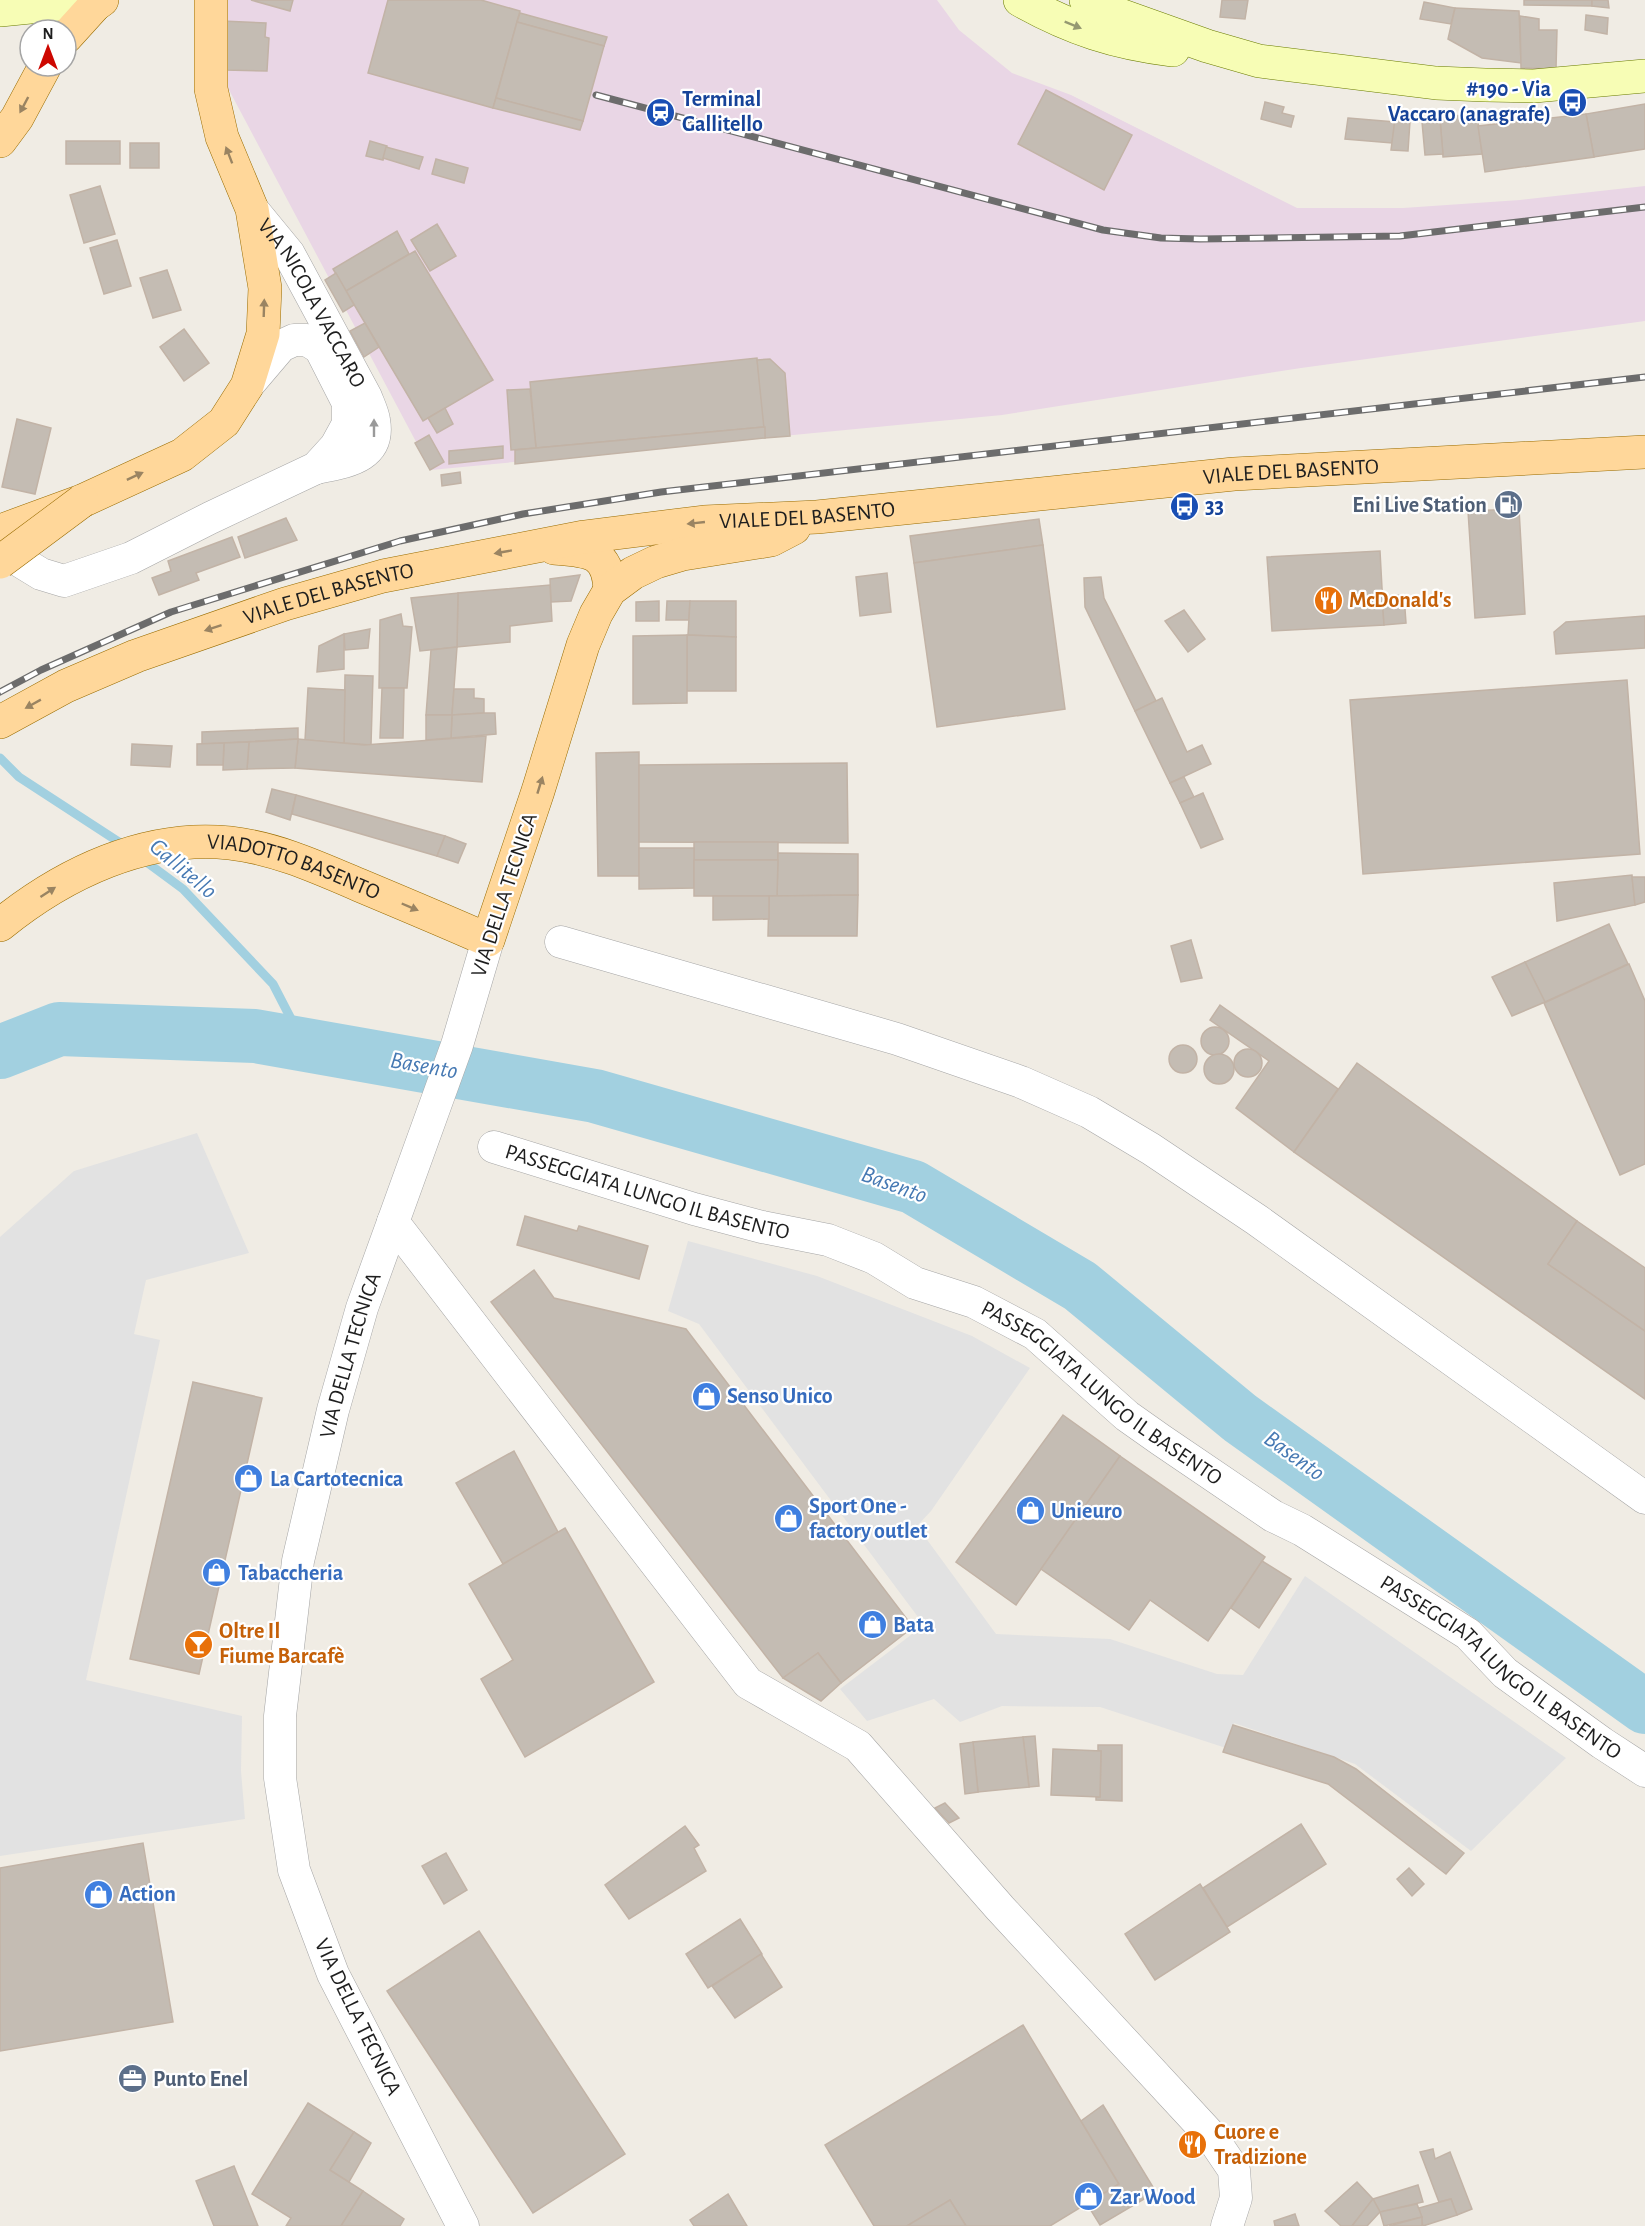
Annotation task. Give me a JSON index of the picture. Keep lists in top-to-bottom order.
{
  "streets": {
    "main road": [
      "VIA NICOLA VACCARO",
      "VIALE DEL BASENTO",
      "VIADOTTO BASENTO",
      "VIA DELLA TECNICA"
    ],
    "street": ["PASSEGGIATA LUNGO IL BASENTO"]
  },
  "crossings": [
    ["VIALE DEL BASENTO", "VIA DELLA TECNICA"],
    ["VIADOTTO BASENTO", "VIA DELLA TECNICA"]
  ],
  "one_way": ["VIA NICOLA VACCARO", "VIADOTTO BASENTO"],
  "water": ["Gallitello", "Basento"],
  "places": {
    "bus stop": ["#190 - Via Vaccaro (anagrafe)", "33"],
    "station": ["Terminal Gallitello"],
    "fuel station": ["Eni Live Station"],
    "restaurant": ["McDonald's", "Cuore e Tradizione"],
    "shop": [
      "Senso Unico",
      "La Cartotecnica",
      "Unieuro",
      "Sport One - factory outlet",
      "Tabaccheria",
      "Bata",
      "Action",
      "Zar Wood"
    ],
    "bar": ["Oltre Il Fiume Barcafè"],
    "office": ["Punto Enel"]
  },
  "north": "top"
}
